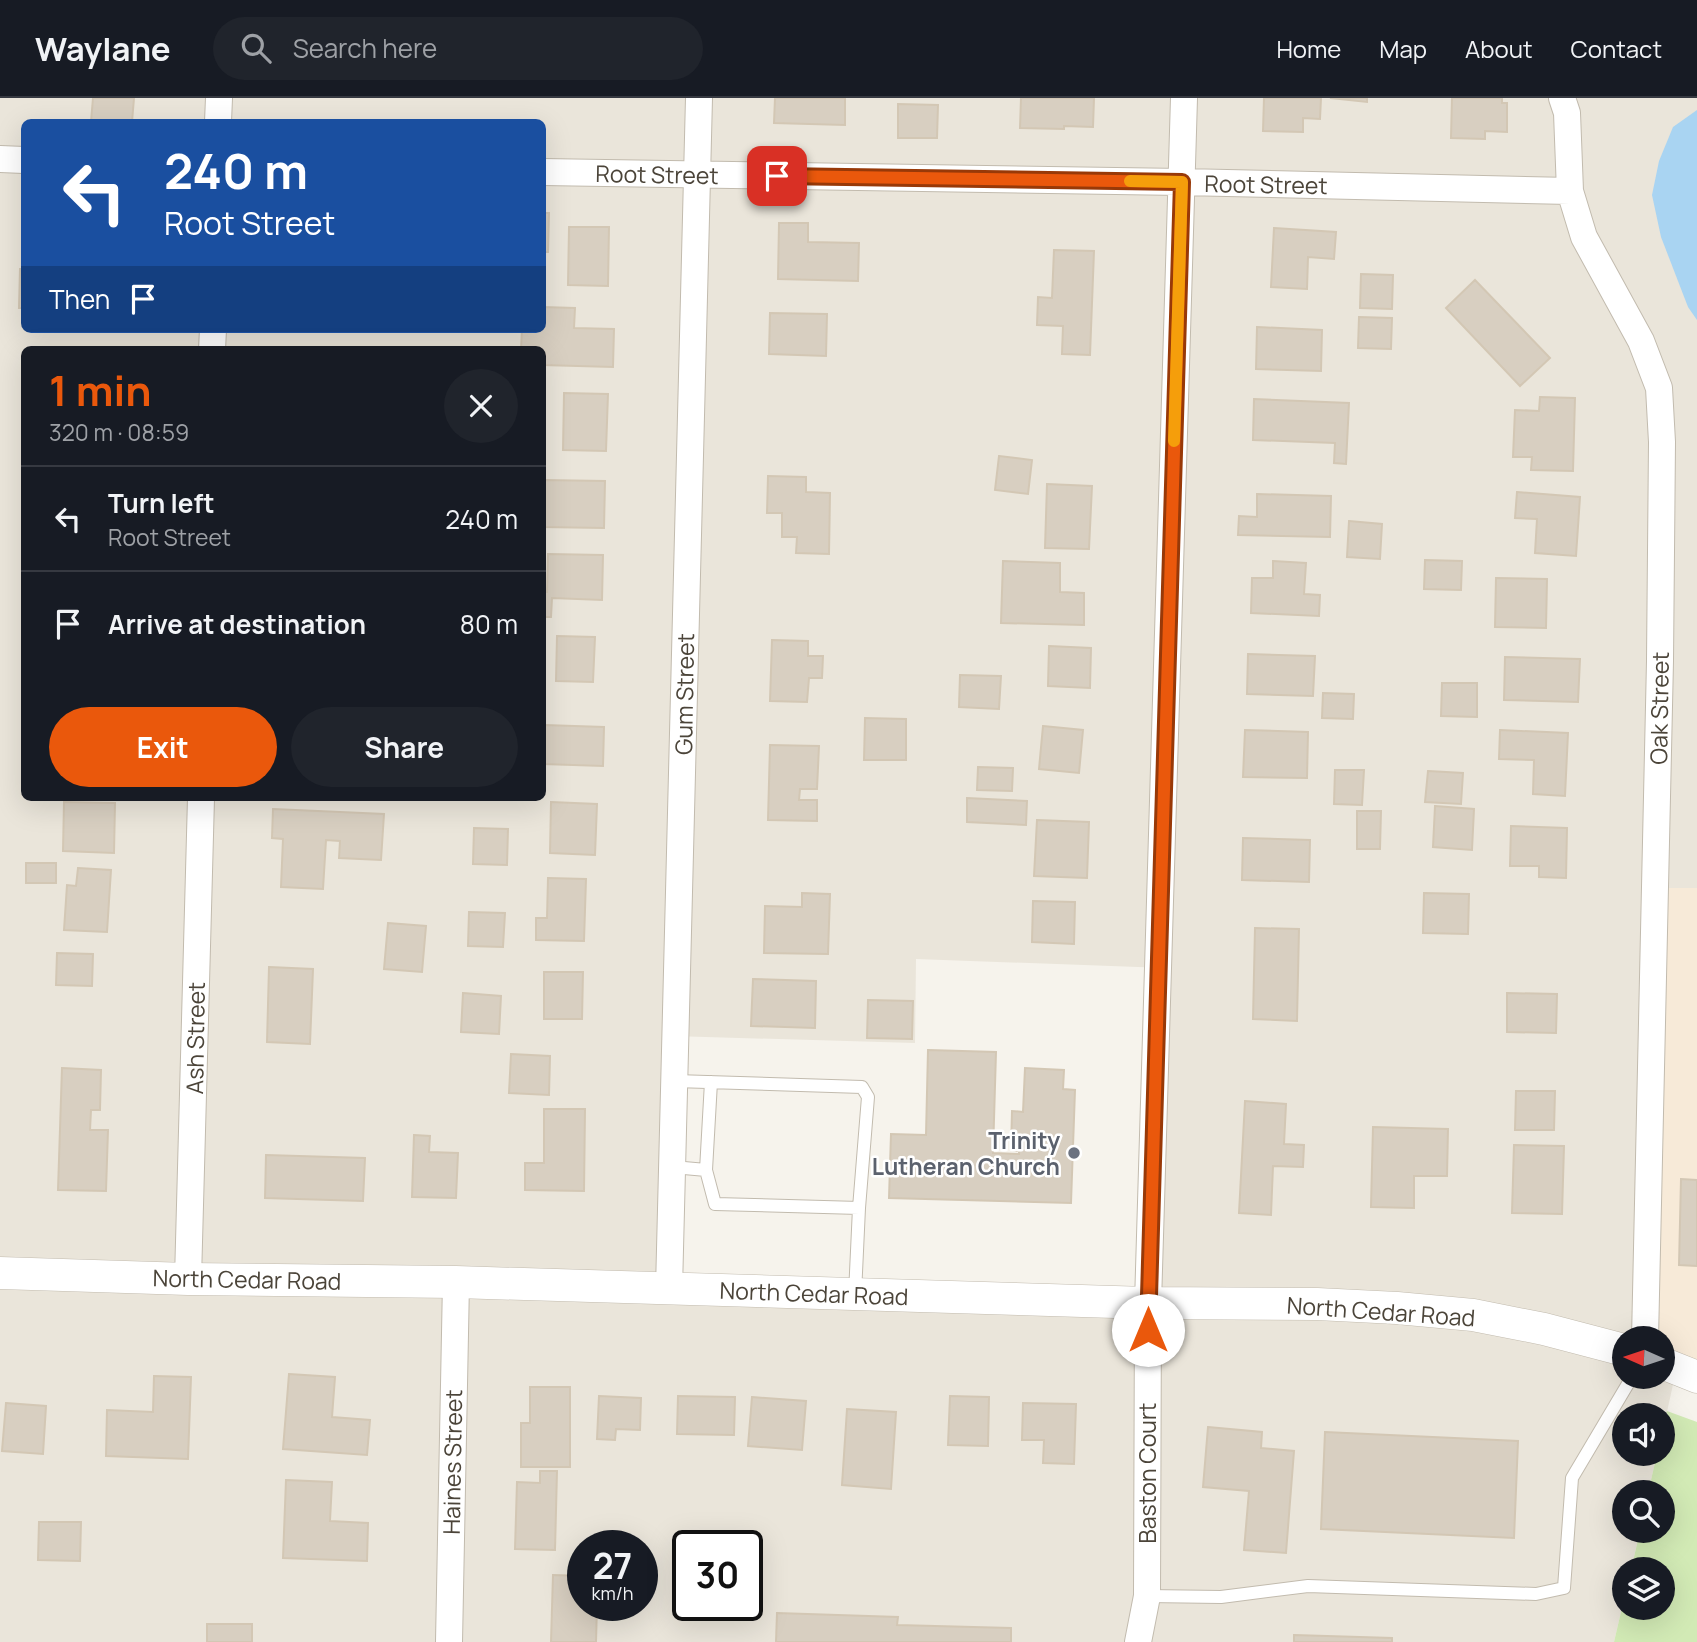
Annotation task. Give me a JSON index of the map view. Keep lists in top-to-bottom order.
{
  "streets": {
    "street": [
      "Root Street",
      "Gum Street",
      "Oak Street",
      "Ash Street",
      "North Cedar Road",
      "Haines Street",
      "Baston Court"
    ]
  },
  "crossings": [
    ["Root Street", "Gum Street"],
    ["Root Street", "Oak Street"],
    ["Root Street", "Baston Court"],
    ["Gum Street", "North Cedar Road"],
    ["Ash Street", "North Cedar Road"],
    ["North Cedar Road", "Haines Street"],
    ["North Cedar Road", "Baston Court"]
  ],
  "places": ["Trinity Lutheran Church"],
  "north": "left",
  "page": {
    "header": "Waylane",
    "search": "Search here",
    "nav": [
      "Home",
      "Map",
      "About",
      "Contact"
    ],
    "turn": ["240 m", "Root Street"],
    "then": "Then",
    "heading": ["1 min", "320 m · 08:59"],
    "list": [
      {
        "name": "Turn left",
        "note": "Root Street",
        "value": "240 m"
      },
      {
        "name": "Arrive at destination",
        "value": "80 m"
      }
    ],
    "buttons": ["Exit", "Share"],
    "speed": "27 km/h",
    "limit": "30"
  }
}
